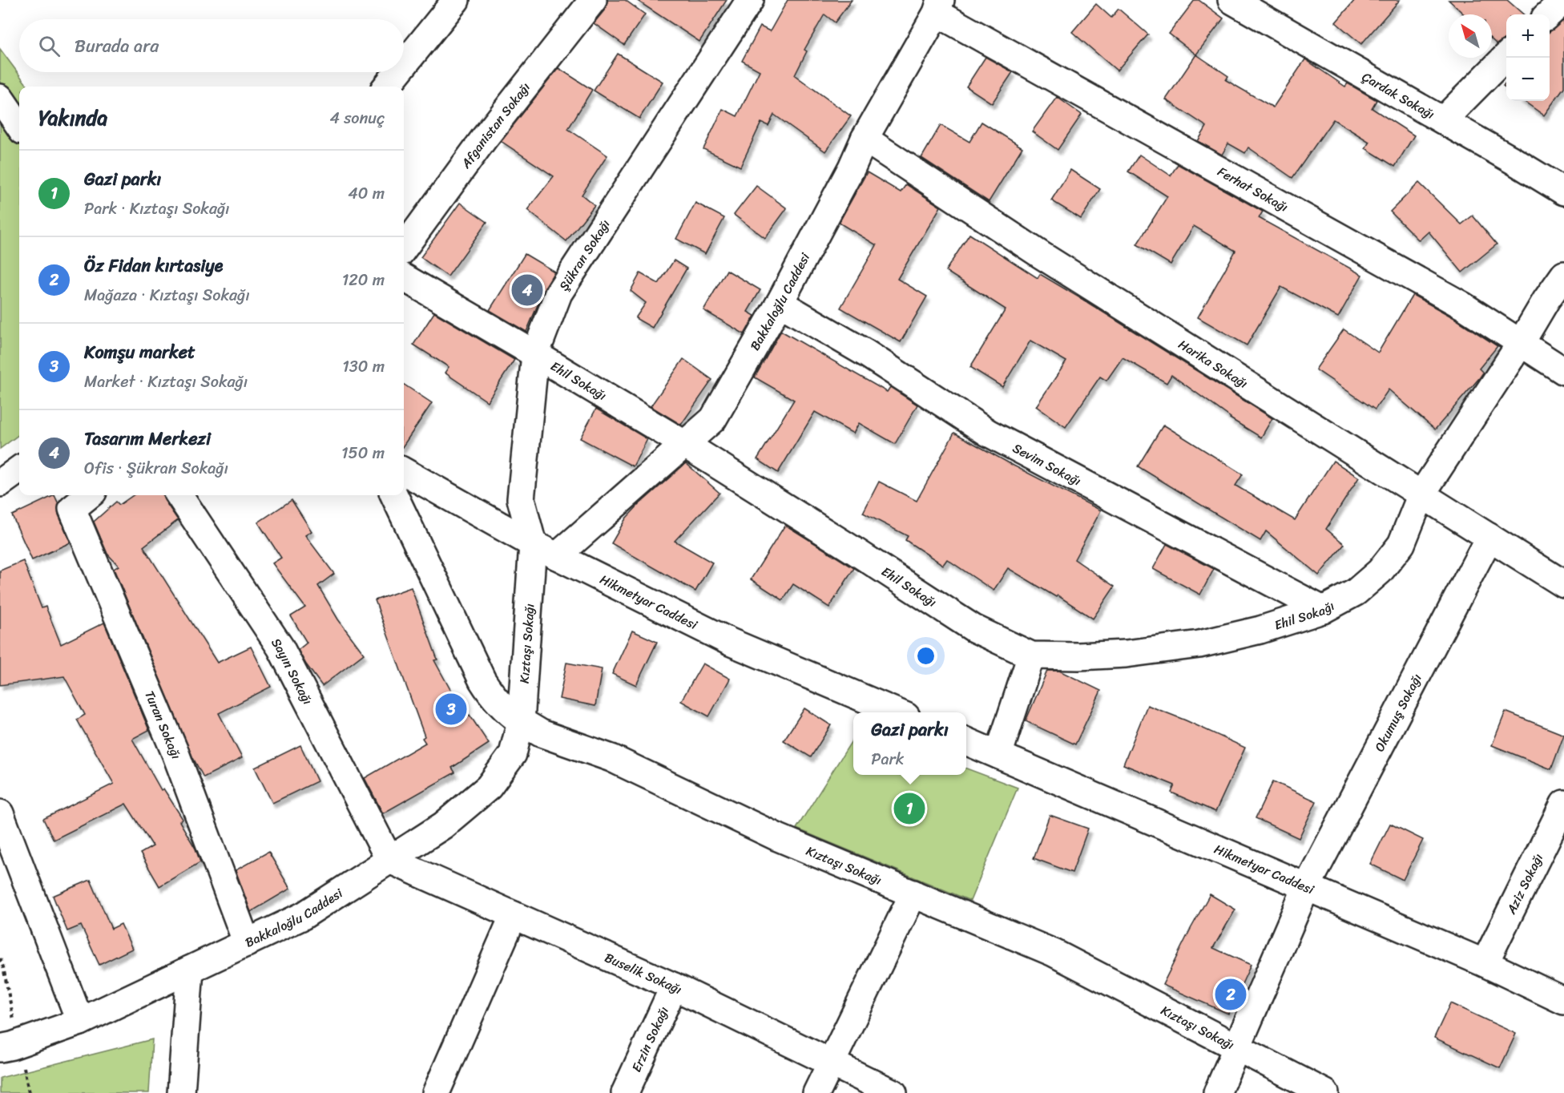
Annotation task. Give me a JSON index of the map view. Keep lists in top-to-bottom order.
{
  "streets": {
    "street": [
      "Çardak Sokağı",
      "Afganistan Sokağı",
      "Ferhat Sokağı",
      "Şükran Sokağı",
      "Bakkaloğlu Caddesi",
      "Harika Sokağı",
      "Ehil Sokağı",
      "Sevim Sokağı",
      "Hikmetyar Caddesi",
      "Kıztaşı Sokağı",
      "Sayın Sokağı",
      "Okumuş Sokağı",
      "Turan Sokağı",
      "Aziz Sokağı",
      "Buselik Sokağı",
      "Erzin Sokağı"
    ]
  },
  "crossings": [
    ["Ferhat Sokağı", "Bakkaloğlu Caddesi"],
    ["Ferhat Sokağı", "Ehil Sokağı"],
    ["Şükran Sokağı", "Ehil Sokağı"],
    ["Şükran Sokağı", "Hikmetyar Caddesi"],
    ["Şükran Sokağı", "Kıztaşı Sokağı"],
    ["Bakkaloğlu Caddesi", "Harika Sokağı"],
    ["Bakkaloğlu Caddesi", "Ehil Sokağı"],
    ["Bakkaloğlu Caddesi", "Sevim Sokağı"],
    ["Bakkaloğlu Caddesi", "Hikmetyar Caddesi"],
    ["Bakkaloğlu Caddesi", "Kıztaşı Sokağı"],
    ["Bakkaloğlu Caddesi", "Sayın Sokağı"],
    ["Bakkaloğlu Caddesi", "Turan Sokağı"],
    ["Bakkaloğlu Caddesi", "Buselik Sokağı"],
    ["Harika Sokağı", "Ehil Sokağı"],
    ["Harika Sokağı", "Okumuş Sokağı"],
    ["Ehil Sokağı", "Sevim Sokağı"],
    ["Hikmetyar Caddesi", "Kıztaşı Sokağı"],
    ["Hikmetyar Caddesi", "Okumuş Sokağı"],
    ["Hikmetyar Caddesi", "Aziz Sokağı"],
    ["Kıztaşı Sokağı", "Okumuş Sokağı"],
    ["Sayın Sokağı", "Buselik Sokağı"],
    ["Buselik Sokağı", "Erzin Sokağı"]
  ],
  "north": "top left",
  "page": {
    "map_buttons": ["+", "−"],
    "search": "Burada ara",
    "heading": ["Yakında", "4 sonuç"],
    "list": [
      {
        "mark": "1",
        "name": "Gazi parkı",
        "note": "Park · Kıztaşı Sokağı",
        "value": "40 m"
      },
      {
        "mark": "2",
        "name": "Öz Fidan kırtasiye",
        "note": "Mağaza · Kıztaşı Sokağı",
        "value": "120 m"
      },
      {
        "mark": "3",
        "name": "Komşu market",
        "note": "Market · Kıztaşı Sokağı",
        "value": "130 m"
      },
      {
        "mark": "4",
        "name": "Tasarım Merkezi",
        "note": "Ofis · Şükran Sokağı",
        "value": "150 m"
      }
    ],
    "pins": [
      "4",
      "3",
      "1",
      "2"
    ],
    "popup": ["Gazi parkı", "Park"]
  }
}
